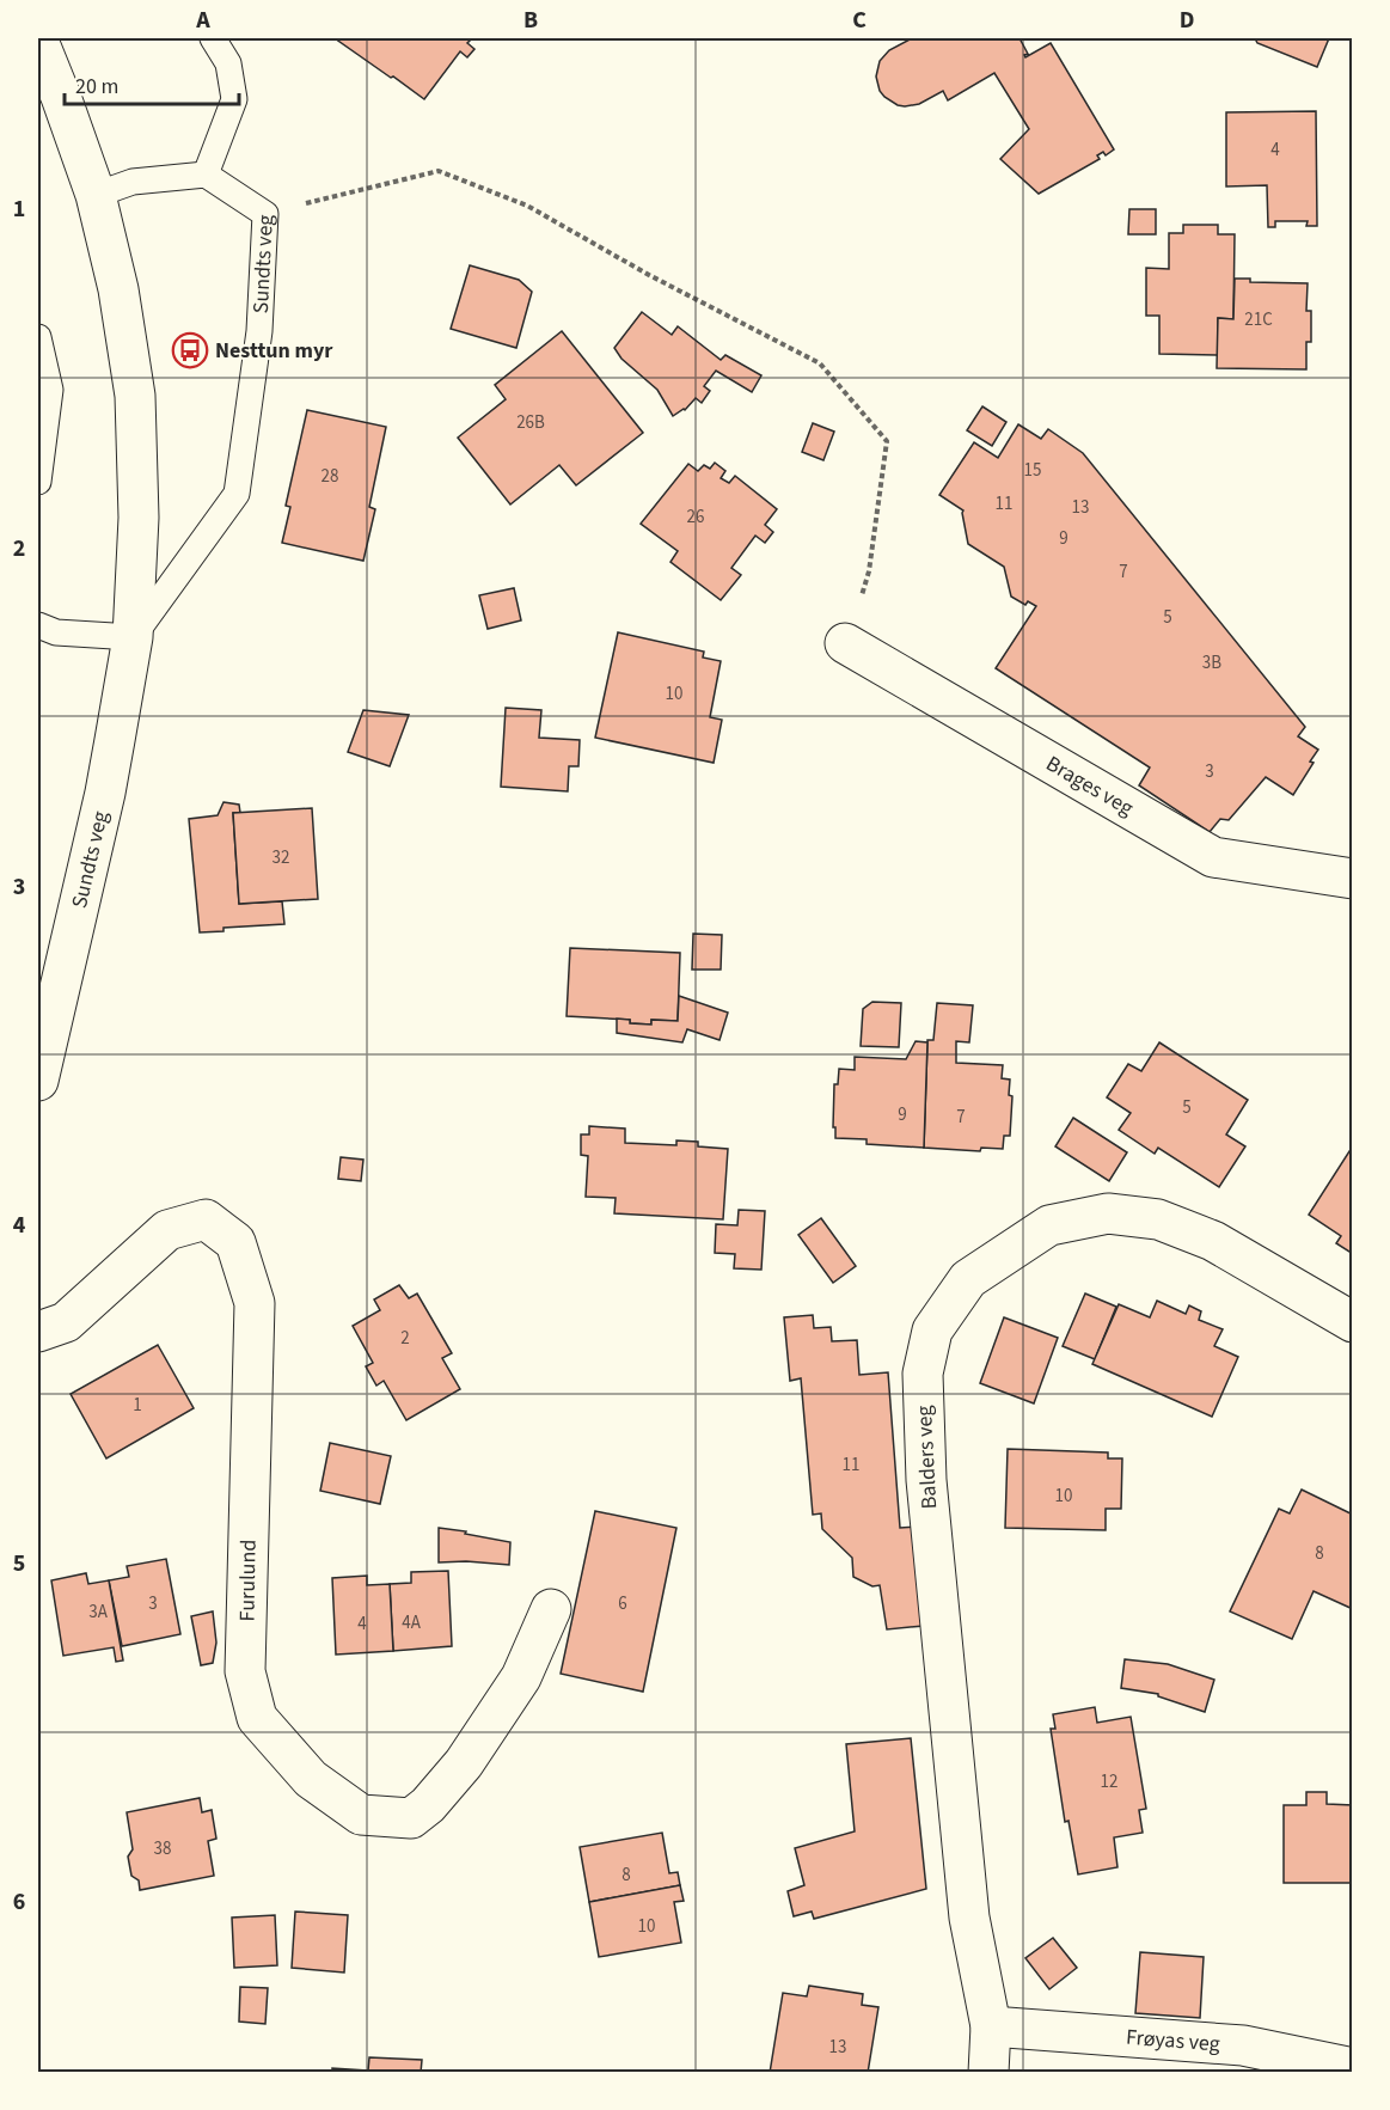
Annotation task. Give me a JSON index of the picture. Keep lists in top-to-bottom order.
{
  "streets": {
    "street": [
      "Sundts veg",
      "Brages veg",
      "Balders veg",
      "Furulund",
      "Frøyas veg"
    ]
  },
  "crossings": [
    ["Balders veg", "Frøyas veg"]
  ],
  "places": {
    "bus stop": ["Nesttun myr"]
  },
  "house_numbers": [
    "4",
    "21C",
    "26B",
    "15",
    "28",
    "11",
    "13",
    "26",
    "9",
    "7",
    "5",
    "3B",
    "10",
    "3",
    "32",
    "5",
    "9",
    "7",
    "2",
    "1",
    "11",
    "10",
    "8",
    "3",
    "6",
    "3A",
    "4A",
    "4",
    "12",
    "38",
    "8",
    "10",
    "13"
  ],
  "scale_bar": "20 m",
  "grid": {
    "columns": [
      "A",
      "B",
      "C",
      "D"
    ],
    "rows": [
      "1",
      "2",
      "3",
      "4",
      "5",
      "6"
    ]
  }
}
